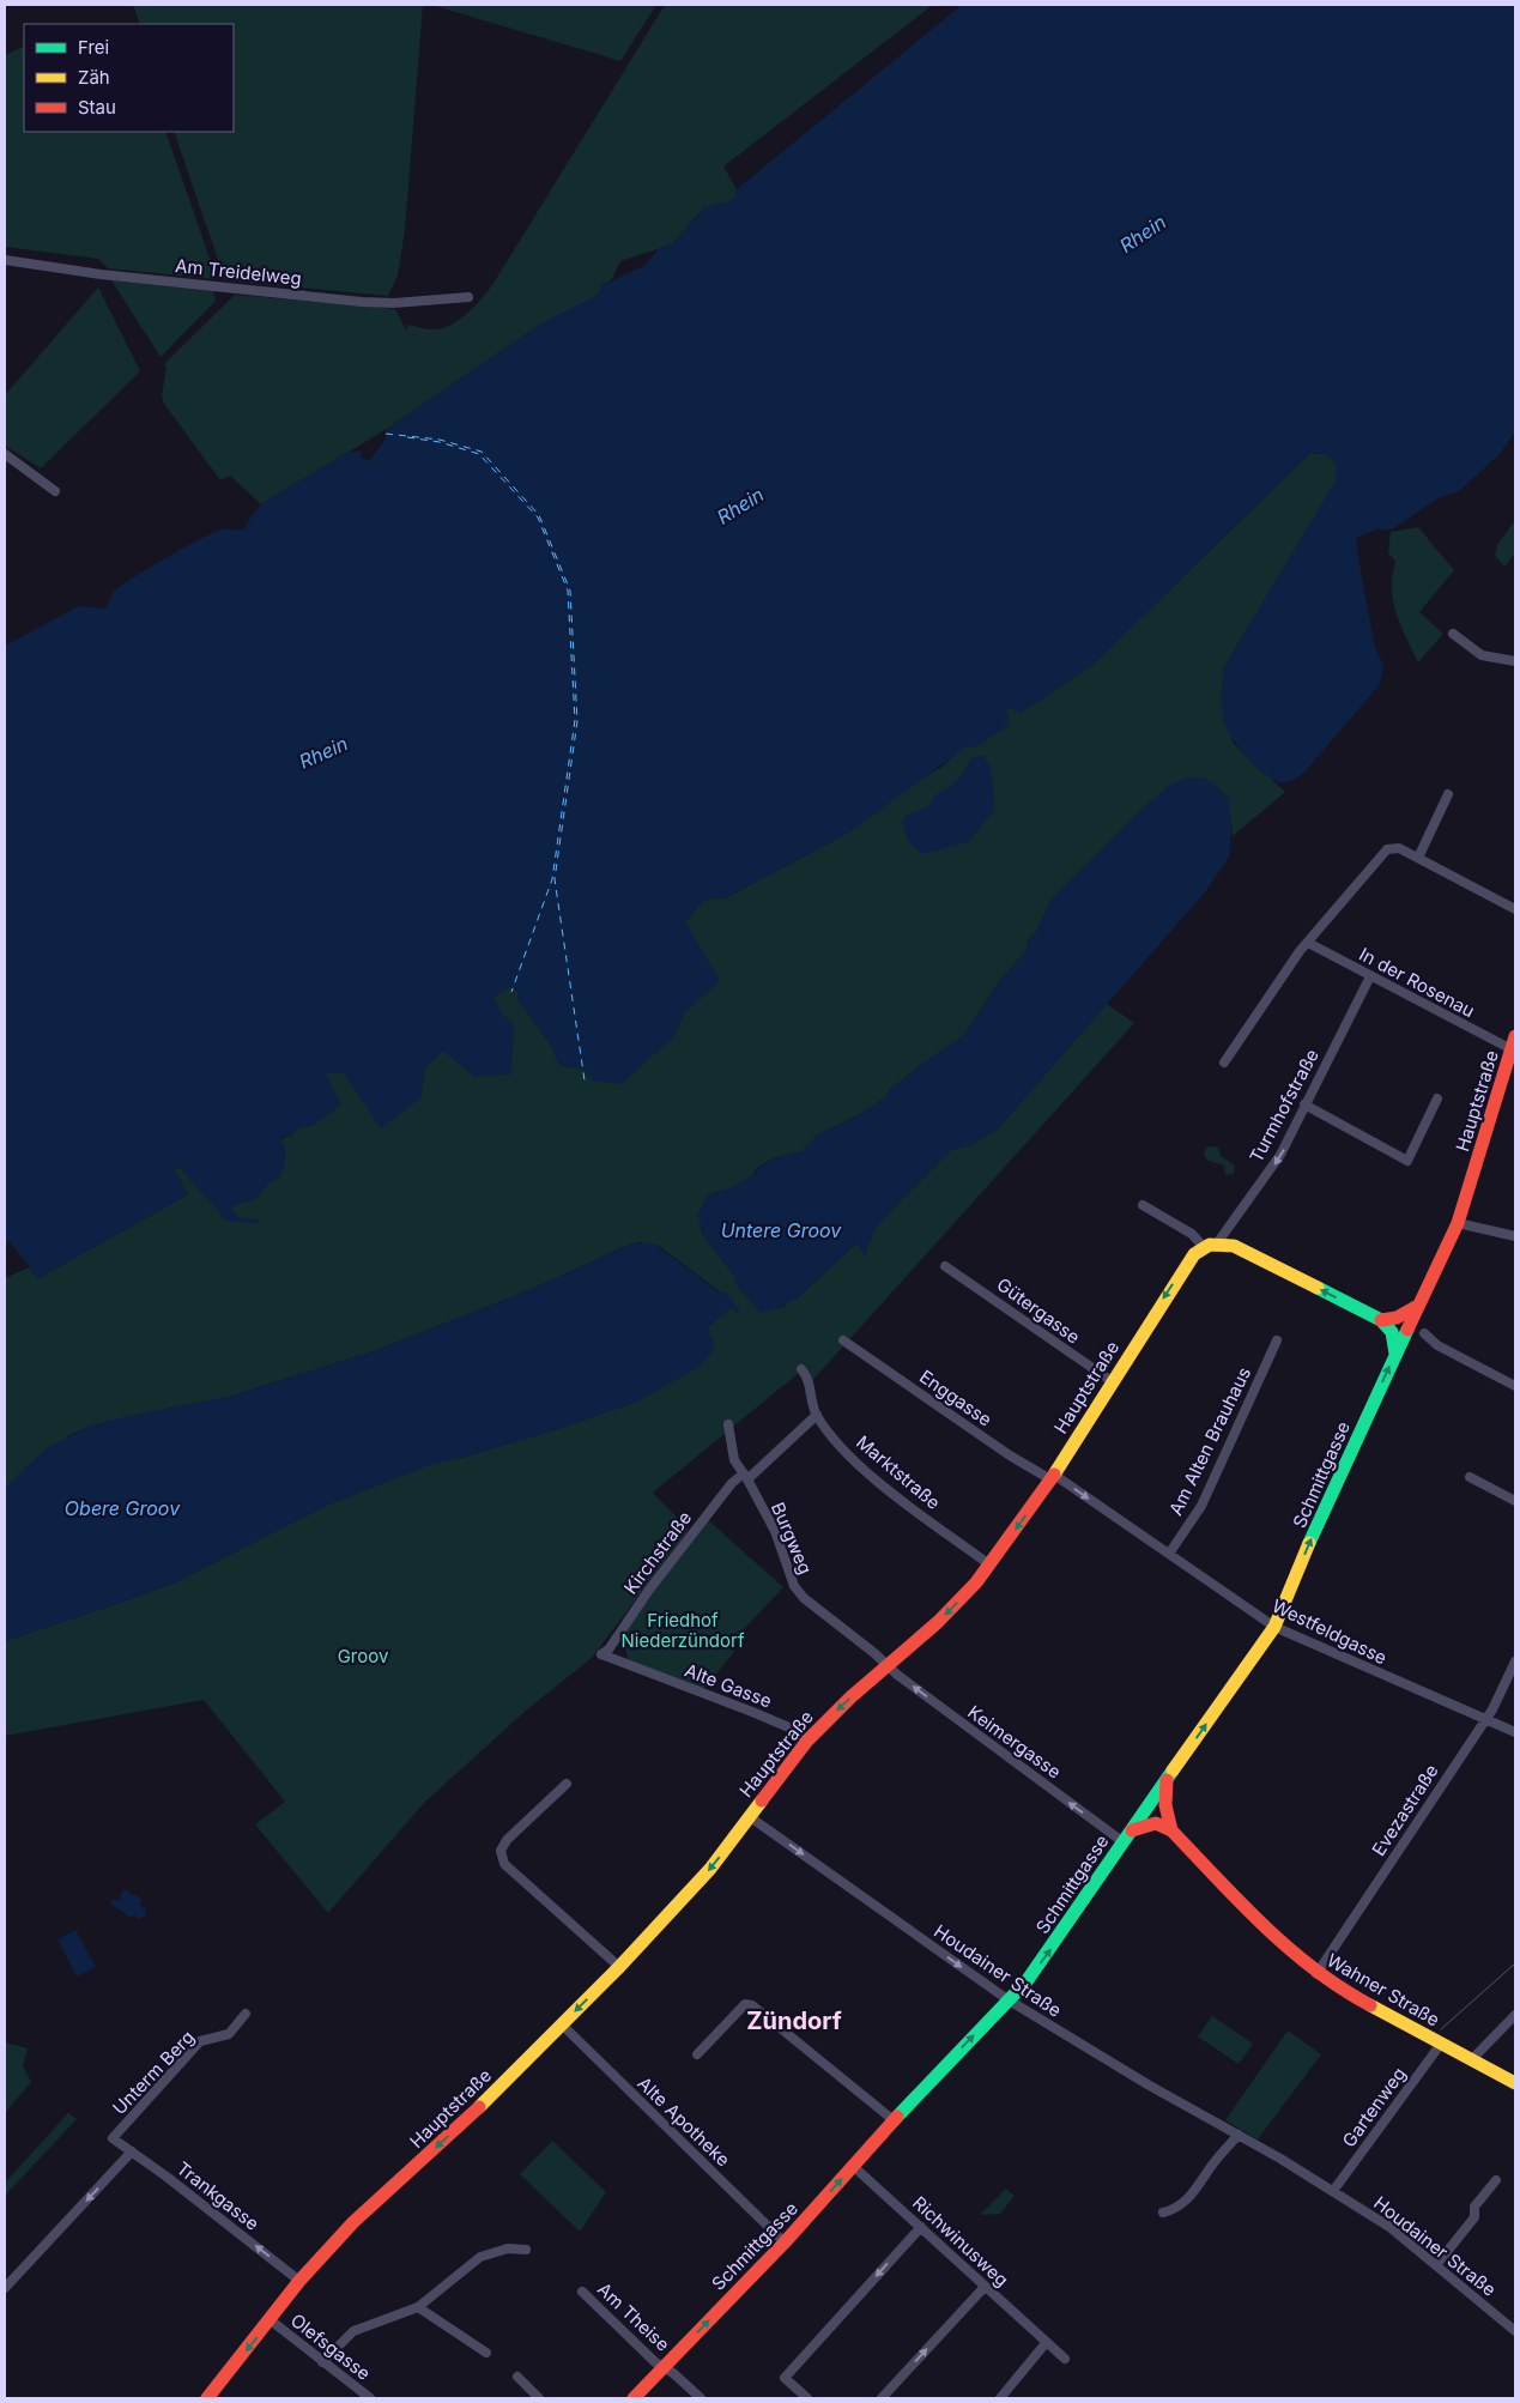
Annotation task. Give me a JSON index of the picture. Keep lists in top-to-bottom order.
{
  "streets": {
    "main road": ["Hauptstraße", "Schmittgasse", "Wahner Straße"],
    "street": [
      "Am Treidelweg",
      "In der Rosenau",
      "Turmhofstraße",
      "Gütergasse",
      "Enggasse",
      "Am Alten Brauhaus",
      "Marktstraße",
      "Burgweg",
      "Kirchstraße",
      "Westfeldgasse",
      "Alte Gasse",
      "Keimergasse",
      "Evezastraße",
      "Houdainer Straße",
      "Unterm Berg",
      "Gartenweg",
      "Alte Apotheke",
      "Trankgasse",
      "Richwinusweg",
      "Am Theise",
      "Olefsgasse"
    ]
  },
  "crossings": [
    ["In der Rosenau", "Hauptstraße"],
    ["In der Rosenau", "Turmhofstraße"],
    ["Hauptstraße", "Turmhofstraße"],
    ["Hauptstraße", "Gütergasse"],
    ["Hauptstraße", "Enggasse"],
    ["Hauptstraße", "Marktstraße"],
    ["Hauptstraße", "Schmittgasse"],
    ["Hauptstraße", "Burgweg"],
    ["Hauptstraße", "Westfeldgasse"],
    ["Hauptstraße", "Alte Gasse"],
    ["Hauptstraße", "Keimergasse"],
    ["Hauptstraße", "Houdainer Straße"],
    ["Hauptstraße", "Alte Apotheke"],
    ["Hauptstraße", "Trankgasse"],
    ["Hauptstraße", "Olefsgasse"],
    ["Enggasse", "Westfeldgasse"],
    ["Am Alten Brauhaus", "Westfeldgasse"],
    ["Marktstraße", "Kirchstraße"],
    ["Schmittgasse", "Westfeldgasse"],
    ["Schmittgasse", "Keimergasse"],
    ["Schmittgasse", "Houdainer Straße"],
    ["Schmittgasse", "Alte Apotheke"],
    ["Schmittgasse", "Richwinusweg"],
    ["Schmittgasse", "Am Theise"],
    ["Burgweg", "Kirchstraße"],
    ["Burgweg", "Keimergasse"],
    ["Kirchstraße", "Alte Gasse"],
    ["Westfeldgasse", "Evezastraße"],
    ["Evezastraße", "Wahner Straße"],
    ["Houdainer Straße", "Gartenweg"],
    ["Wahner Straße", "Gartenweg"],
    ["Unterm Berg", "Trankgasse"]
  ],
  "one_way": [
    "Hauptstraße",
    "Turmhofstraße",
    "Schmittgasse",
    "Keimergasse",
    "Trankgasse"
  ],
  "districts": ["Zündorf"],
  "water": ["Rhein", "Untere Groov", "Obere Groov"],
  "parks": ["Friedhof Niederzündorf", "Groov"],
  "legend": ["Frei", "Zäh", "Stau"]
}
